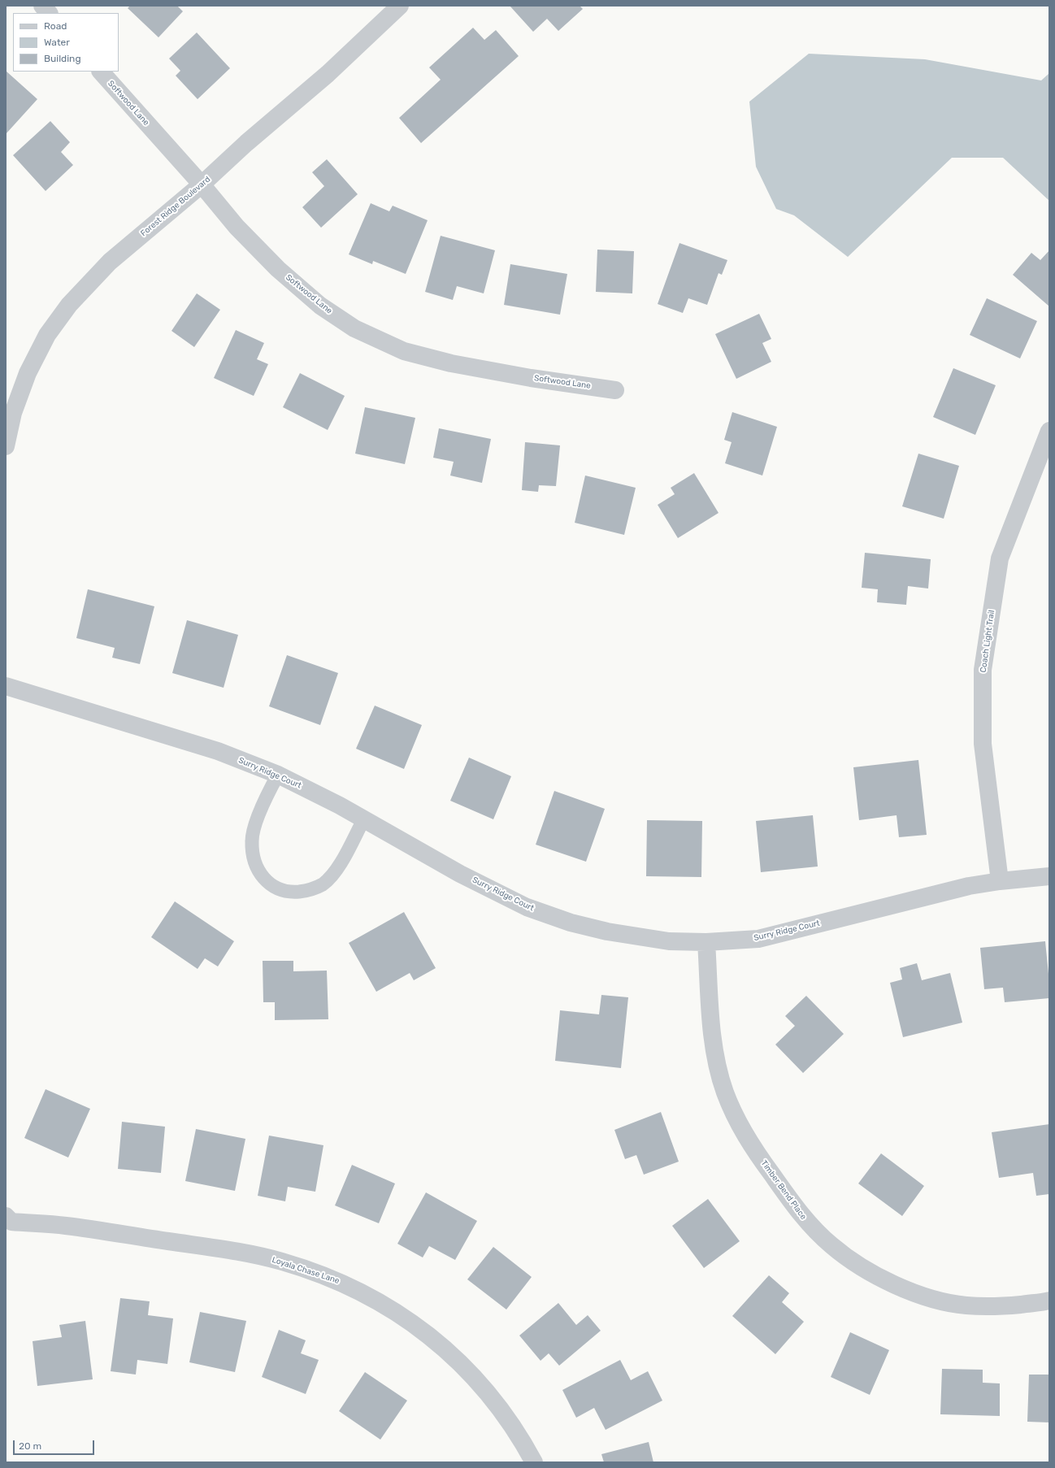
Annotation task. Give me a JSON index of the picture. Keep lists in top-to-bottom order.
{
  "streets": {
    "street": [
      "Softwood Lane",
      "Forest Ridge Boulevard",
      "Coach Light Trail",
      "Surry Ridge Court",
      "Timber Bend Place",
      "Loyala Chase Lane"
    ]
  },
  "crossings": [
    ["Softwood Lane", "Forest Ridge Boulevard"],
    ["Coach Light Trail", "Surry Ridge Court"],
    ["Surry Ridge Court", "Timber Bend Place"]
  ],
  "legend": ["Road", "Water", "Building"],
  "scale_bar": "20 m"
}
